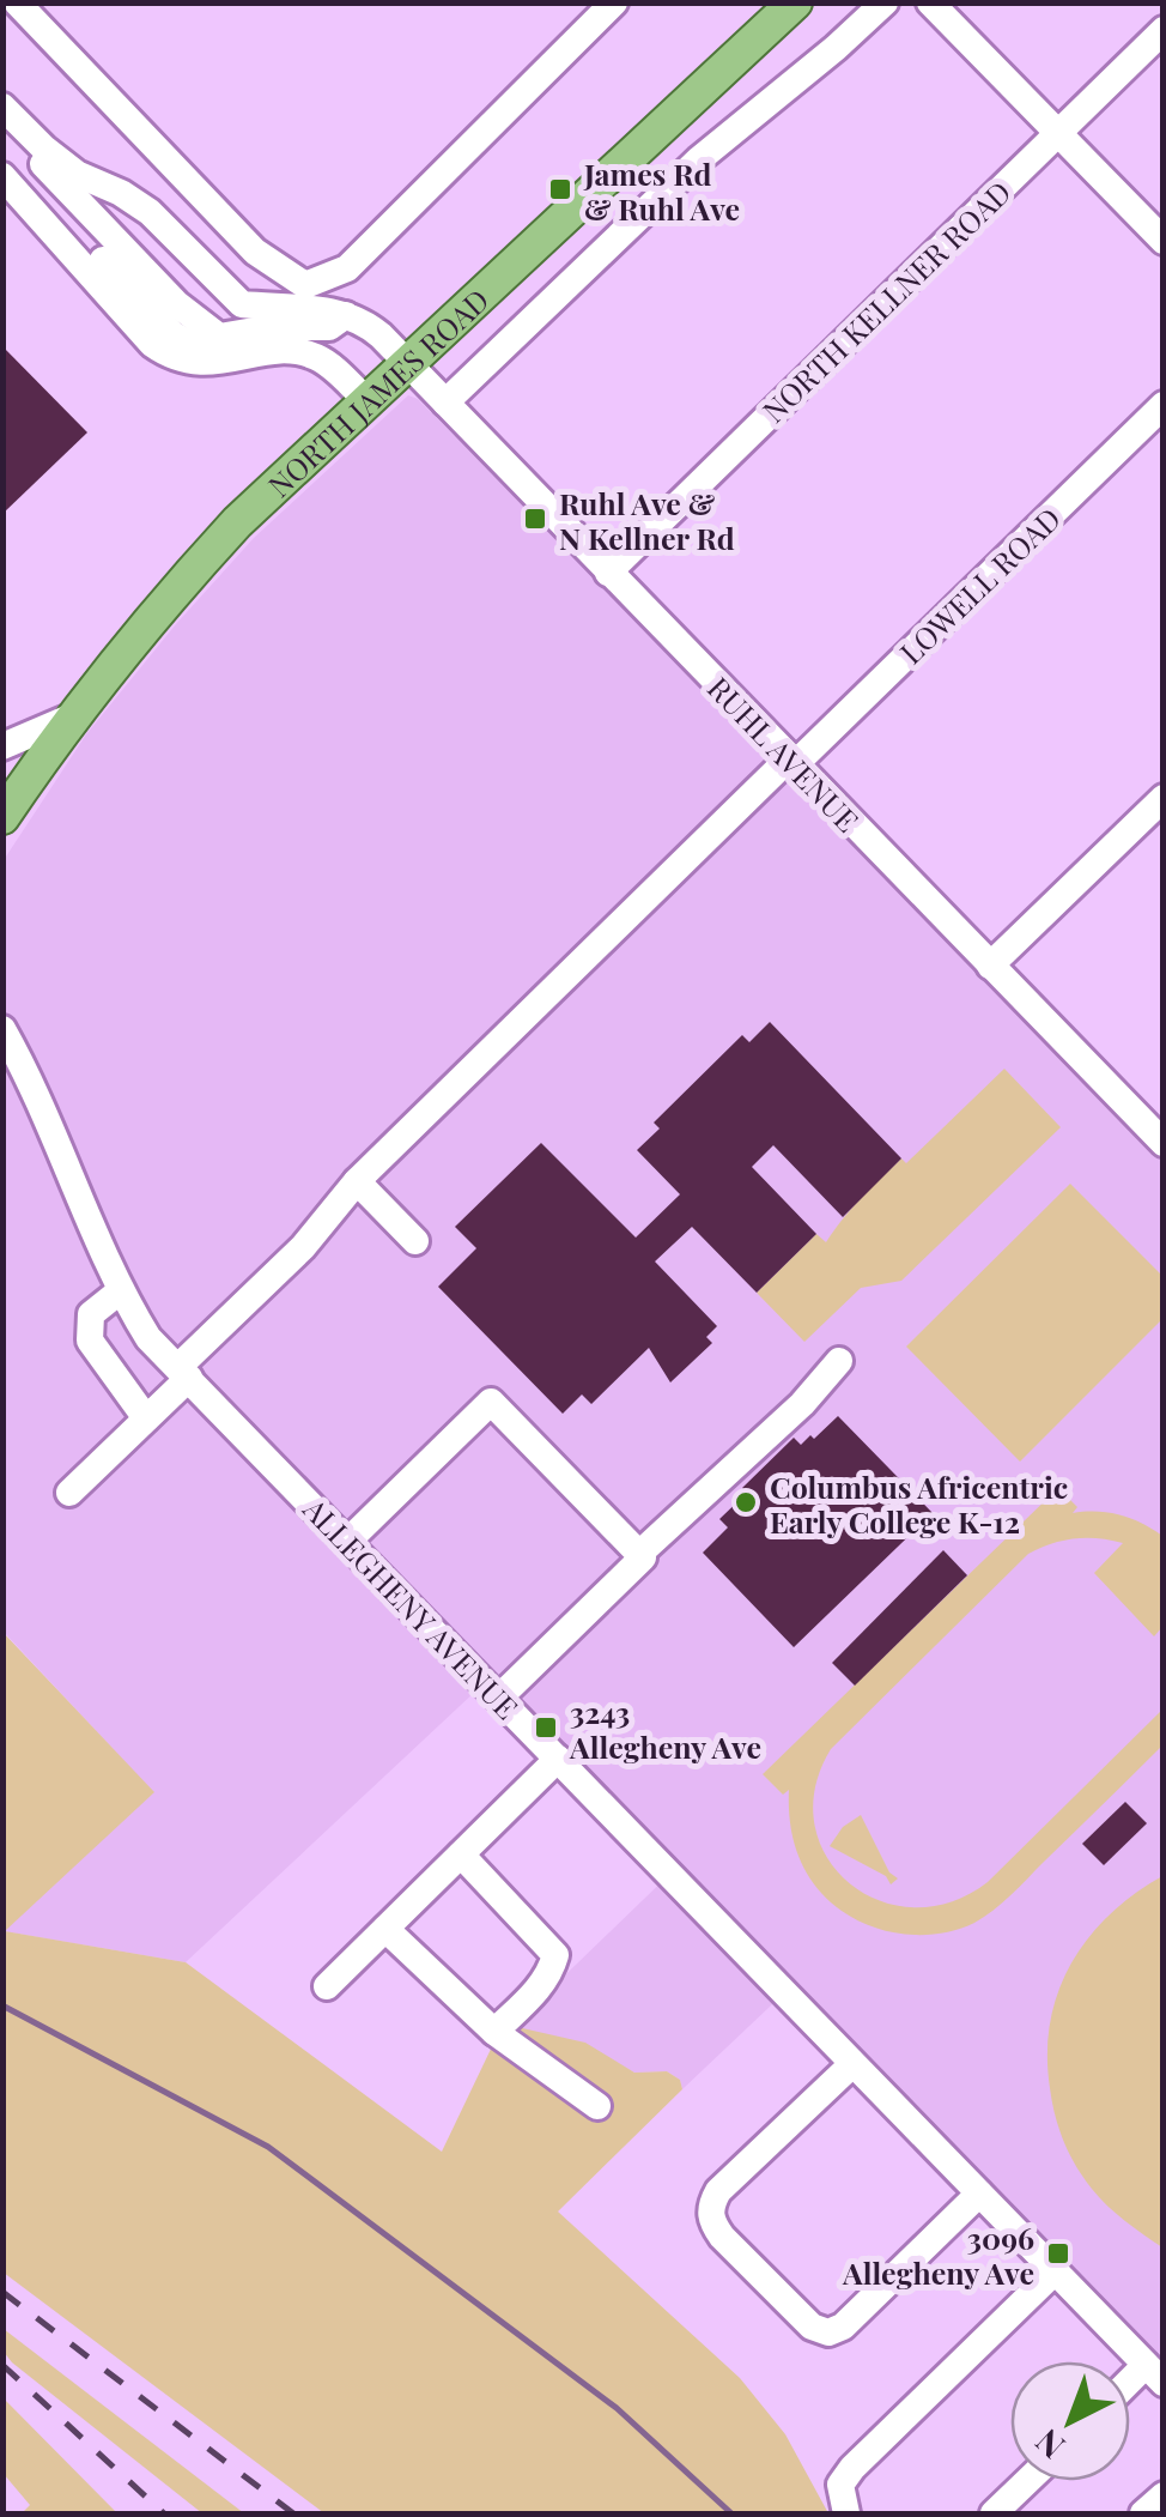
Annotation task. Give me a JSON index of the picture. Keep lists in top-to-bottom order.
{
  "streets": {
    "main road": ["NORTH JAMES ROAD"],
    "street": [
      "NORTH KELLNER ROAD",
      "LOWELL ROAD",
      "RUHL AVENUE",
      "ALLEGHENY AVENUE"
    ]
  },
  "crossings": [
    ["NORTH KELLNER ROAD", "RUHL AVENUE"],
    ["NORTH JAMES ROAD", "RUHL AVENUE"],
    ["LOWELL ROAD", "RUHL AVENUE"],
    ["LOWELL ROAD", "ALLEGHENY AVENUE"]
  ],
  "places": {
    "transit": [
      "James Rd & Ruhl Ave",
      "Ruhl Ave & N Kellner Rd",
      "3243 Allegheny Ave",
      "3096 Allegheny Ave"
    ],
    "other": ["Columbus Africentric Early College K-12"]
  },
  "north": "bottom left"
}
